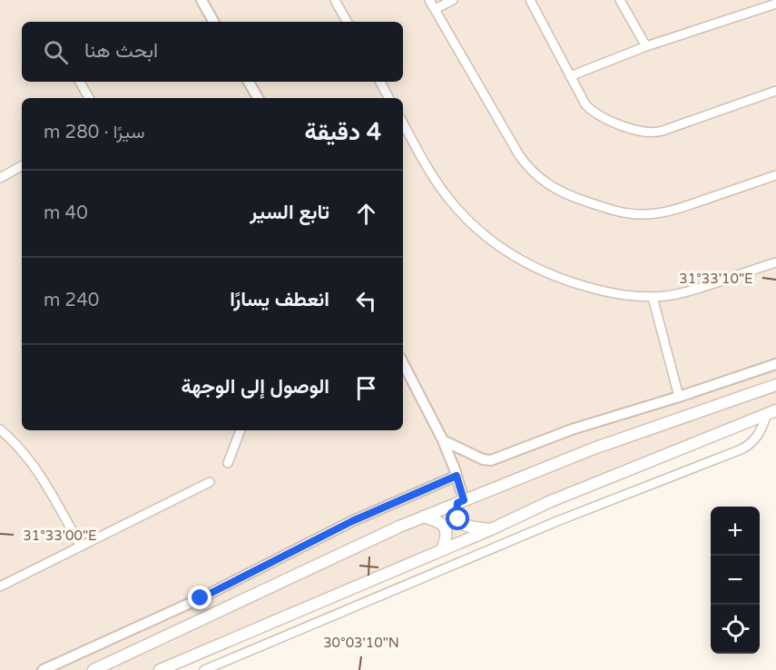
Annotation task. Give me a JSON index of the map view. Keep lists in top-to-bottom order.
{
  "page": {
    "search": "ابحث هنا",
    "heading": ["4 دقيقة", "سيرًا · 280 m"],
    "list": [
      ["تابع السير", "40 m"],
      ["انعطف يسارًا", "240 m"],
      "الوصول إلى الوجهة"
    ],
    "map_buttons": ["+", "−"]
  },
  "coordinates": ["31°33'10\"E", "31°33'00\"E", "30°03'10\"N"]
}
